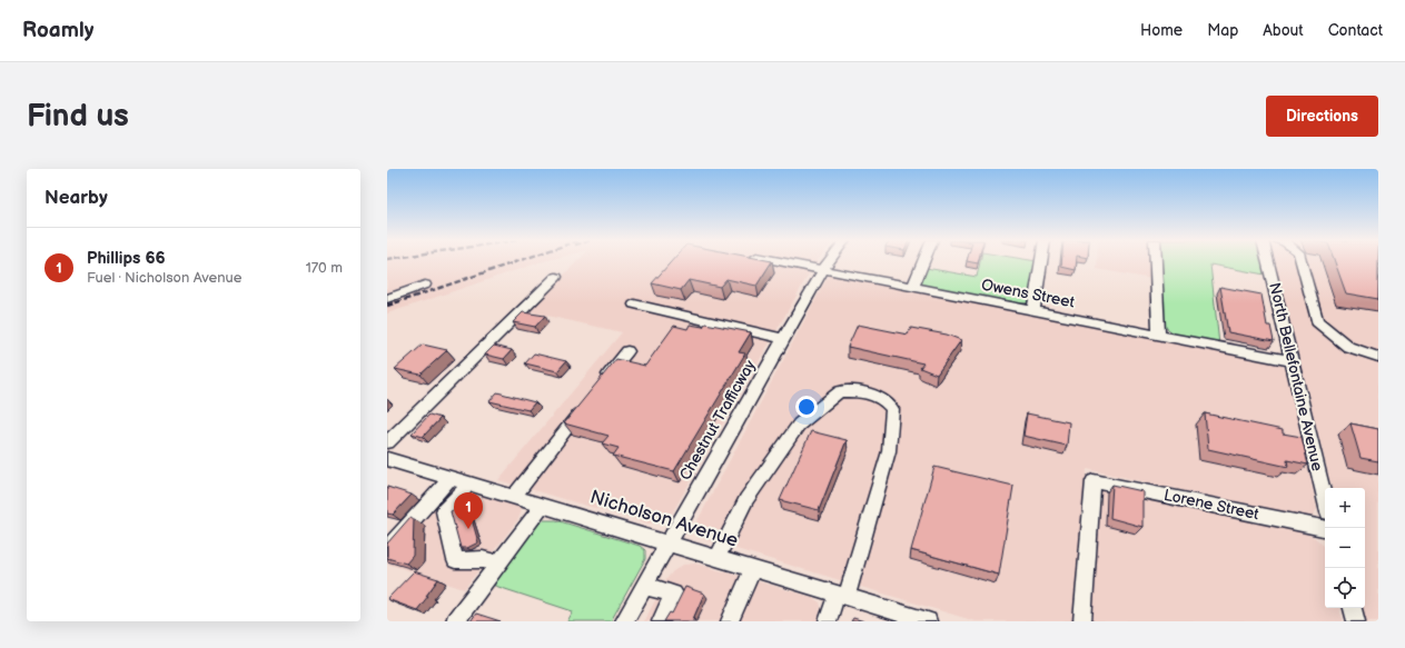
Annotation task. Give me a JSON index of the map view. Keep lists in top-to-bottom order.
{
  "streets": {
    "street": [
      "Owens Street",
      "North Bellefontaine Avenue",
      "Chestnut Trafficway",
      "Lorene Street",
      "Nicholson Avenue"
    ]
  },
  "crossings": [
    ["Owens Street", "North Bellefontaine Avenue"],
    ["Owens Street", "Chestnut Trafficway"],
    ["Chestnut Trafficway", "Nicholson Avenue"]
  ],
  "page": {
    "header": "Roamly",
    "nav": [
      "Home",
      "Map",
      "About",
      "Contact"
    ],
    "buttons": "Directions",
    "title": "Find us",
    "heading": "Nearby",
    "list": [
      {
        "mark": "1",
        "name": "Phillips 66",
        "note": "Fuel · Nicholson Avenue",
        "value": "170 m"
      }
    ],
    "map_buttons": ["+", "−"],
    "pins": "1"
  }
}
